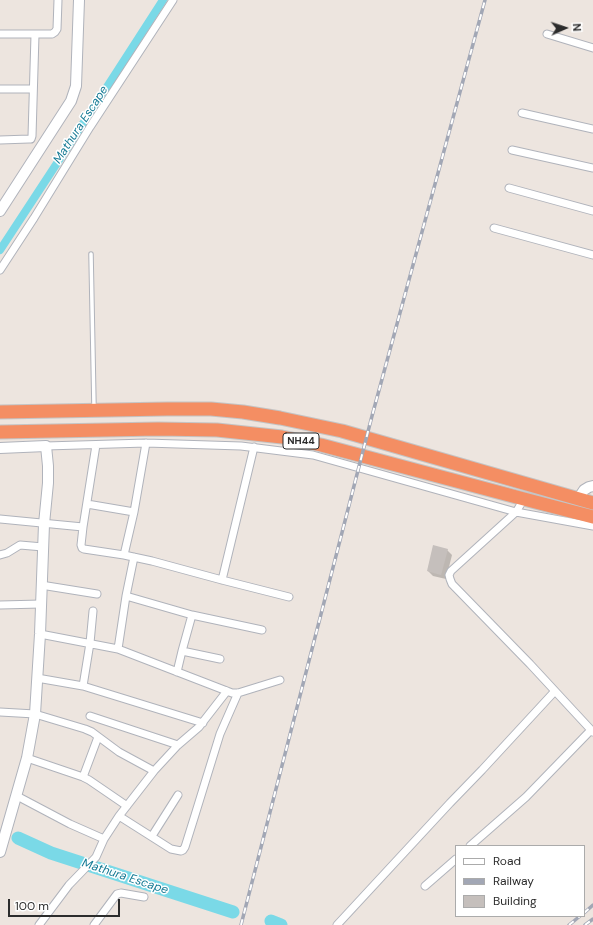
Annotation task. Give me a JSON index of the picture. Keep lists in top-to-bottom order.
{
  "streets": {
    "highway": ["NH44"]
  },
  "water": ["Mathura Escape"],
  "legend": ["Road", "Railway", "Building"],
  "scale_bar": "100 m",
  "north": "right"
}
